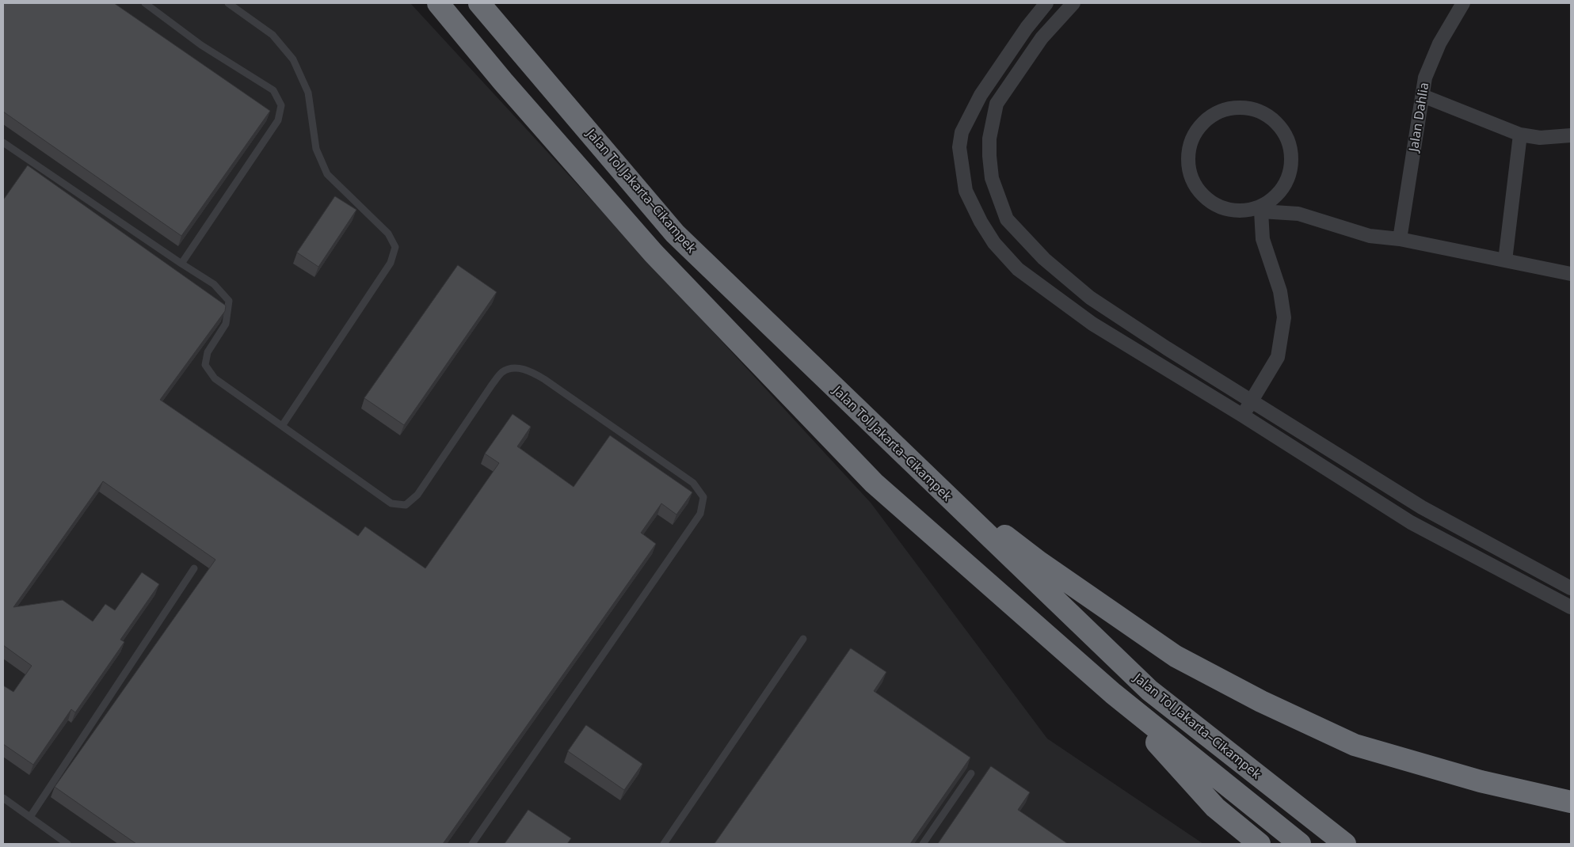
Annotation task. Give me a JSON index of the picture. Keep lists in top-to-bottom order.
{
  "streets": {
    "highway": ["Jalan Tol Jakarta–Cikampek"],
    "street": ["Jalan Dahlia"]
  }
}
